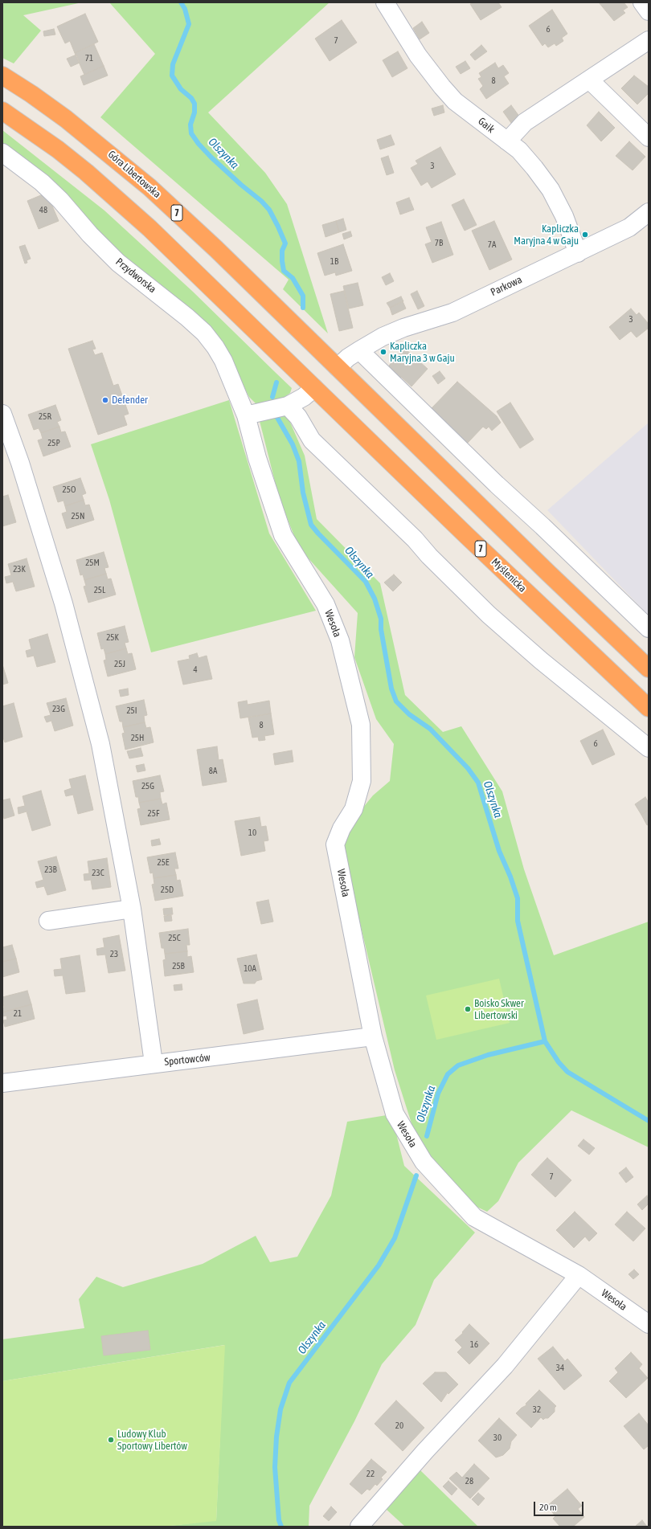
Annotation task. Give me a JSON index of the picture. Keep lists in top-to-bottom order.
{
  "streets": {
    "highway": ["Góra Libertowska", "7", "Myślenicka"],
    "street": [
      "Gaik",
      "Przydworska",
      "Parkowa",
      "Wesoła",
      "Sportowców"
    ]
  },
  "crossings": [
    ["Gaik", "Parkowa"],
    ["Góra Libertowska", "7"],
    ["Góra Libertowska", "Parkowa"],
    ["7", "Parkowa"],
    ["7", "Myślenicka"],
    ["Przydworska", "Wesoła"],
    ["Wesoła", "Sportowców"]
  ],
  "water": ["Olszynka"],
  "places": [
    "Kapliczka Maryjna 4 w Gaju",
    "Kapliczka Maryjna 3 w Gaju",
    "Defender",
    "Boisko Skwer Libertowski",
    "Ludowy Klub Sportowy Libertów"
  ],
  "house_numbers": [
    "6",
    "7",
    "71",
    "8",
    "3",
    "48",
    "7B",
    "7A",
    "1B",
    "3",
    "25R",
    "25P",
    "25O",
    "25N",
    "25M",
    "23K",
    "25L",
    "25K",
    "25J",
    "4",
    "23G",
    "25I",
    "8",
    "25H",
    "6",
    "8A",
    "25G",
    "25F",
    "10",
    "25E",
    "23B",
    "23C",
    "25D",
    "25C",
    "23",
    "25B",
    "10A",
    "21",
    "7",
    "16",
    "34",
    "32",
    "20",
    "30",
    "22",
    "28"
  ],
  "scale_bar": "20 m"
}
